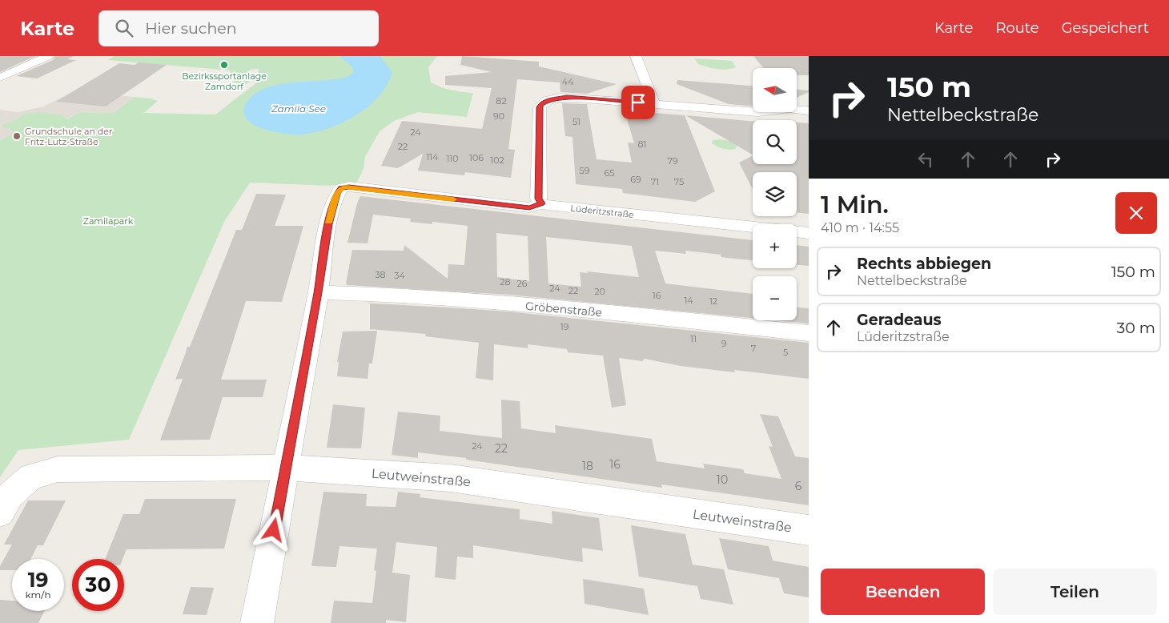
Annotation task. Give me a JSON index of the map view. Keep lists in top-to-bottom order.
{
  "streets": {
    "street": ["Lüderitzstraße", "Gröbenstraße", "Leutweinstraße"]
  },
  "crossings": [
    ["Lüderitzstraße", "Gröbenstraße"]
  ],
  "water": ["Zamila See"],
  "parks": ["Zamilapark"],
  "places": ["Bezirkssportanlage Zamdorf", "Grundschule an der Fritz-Lutz-Straße"],
  "house_numbers": [
    "44",
    "82",
    "90",
    "51",
    "24",
    "81",
    "22",
    "114",
    "106",
    "110",
    "102",
    "79",
    "59",
    "65",
    "69",
    "71",
    "75",
    "38",
    "34",
    "28",
    "26",
    "24",
    "22",
    "20",
    "16",
    "14",
    "12",
    "19",
    "11",
    "9",
    "7",
    "5",
    "24",
    "22",
    "16",
    "18",
    "10",
    "6"
  ],
  "north": "left",
  "page": {
    "header": "Karte",
    "search": "Hier suchen",
    "nav": ["Karte", "Route", "Gespeichert"],
    "turn": ["150 m", "Nettelbeckstraße"],
    "map_buttons": ["+", "−"],
    "heading": ["1 Min.", "410 m · 14:55"],
    "list": [
      {
        "name": "Rechts abbiegen",
        "note": "Nettelbeckstraße",
        "value": "150 m"
      },
      {
        "name": "Geradeaus",
        "note": "Lüderitzstraße",
        "value": "30 m"
      }
    ],
    "speed": "19 km/h",
    "limit": "30",
    "buttons": ["Beenden", "Teilen"]
  }
}
